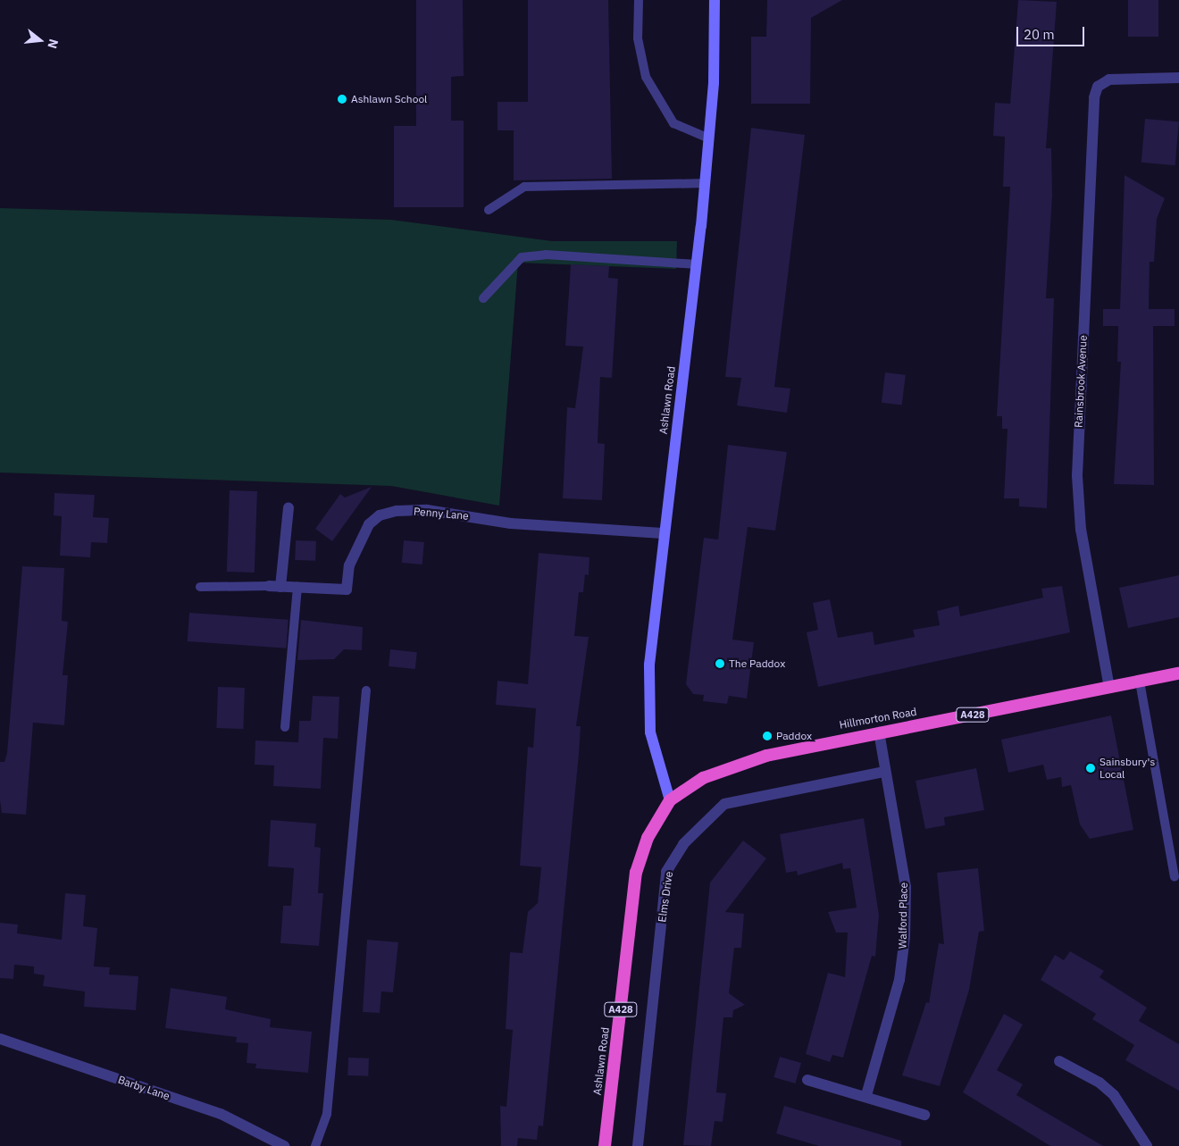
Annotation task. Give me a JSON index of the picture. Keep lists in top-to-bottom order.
{
  "streets": {
    "highway": ["Ashlawn Road", "A428", "Hillmorton Road"],
    "street": [
      "Rainsbrook Avenue",
      "Penny Lane",
      "Elms Drive",
      "Walford Place",
      "Barby Lane"
    ]
  },
  "crossings": [
    ["Rainsbrook Avenue", "Hillmorton Road"],
    ["Ashlawn Road", "Penny Lane"],
    ["Ashlawn Road", "Hillmorton Road"],
    ["Hillmorton Road", "Walford Place"],
    ["Elms Drive", "Walford Place"]
  ],
  "places": [
    "Ashlawn School",
    "The Paddox",
    "Paddox",
    "Sainsbury's Local"
  ],
  "scale_bar": "20 m",
  "north": "right"
}
